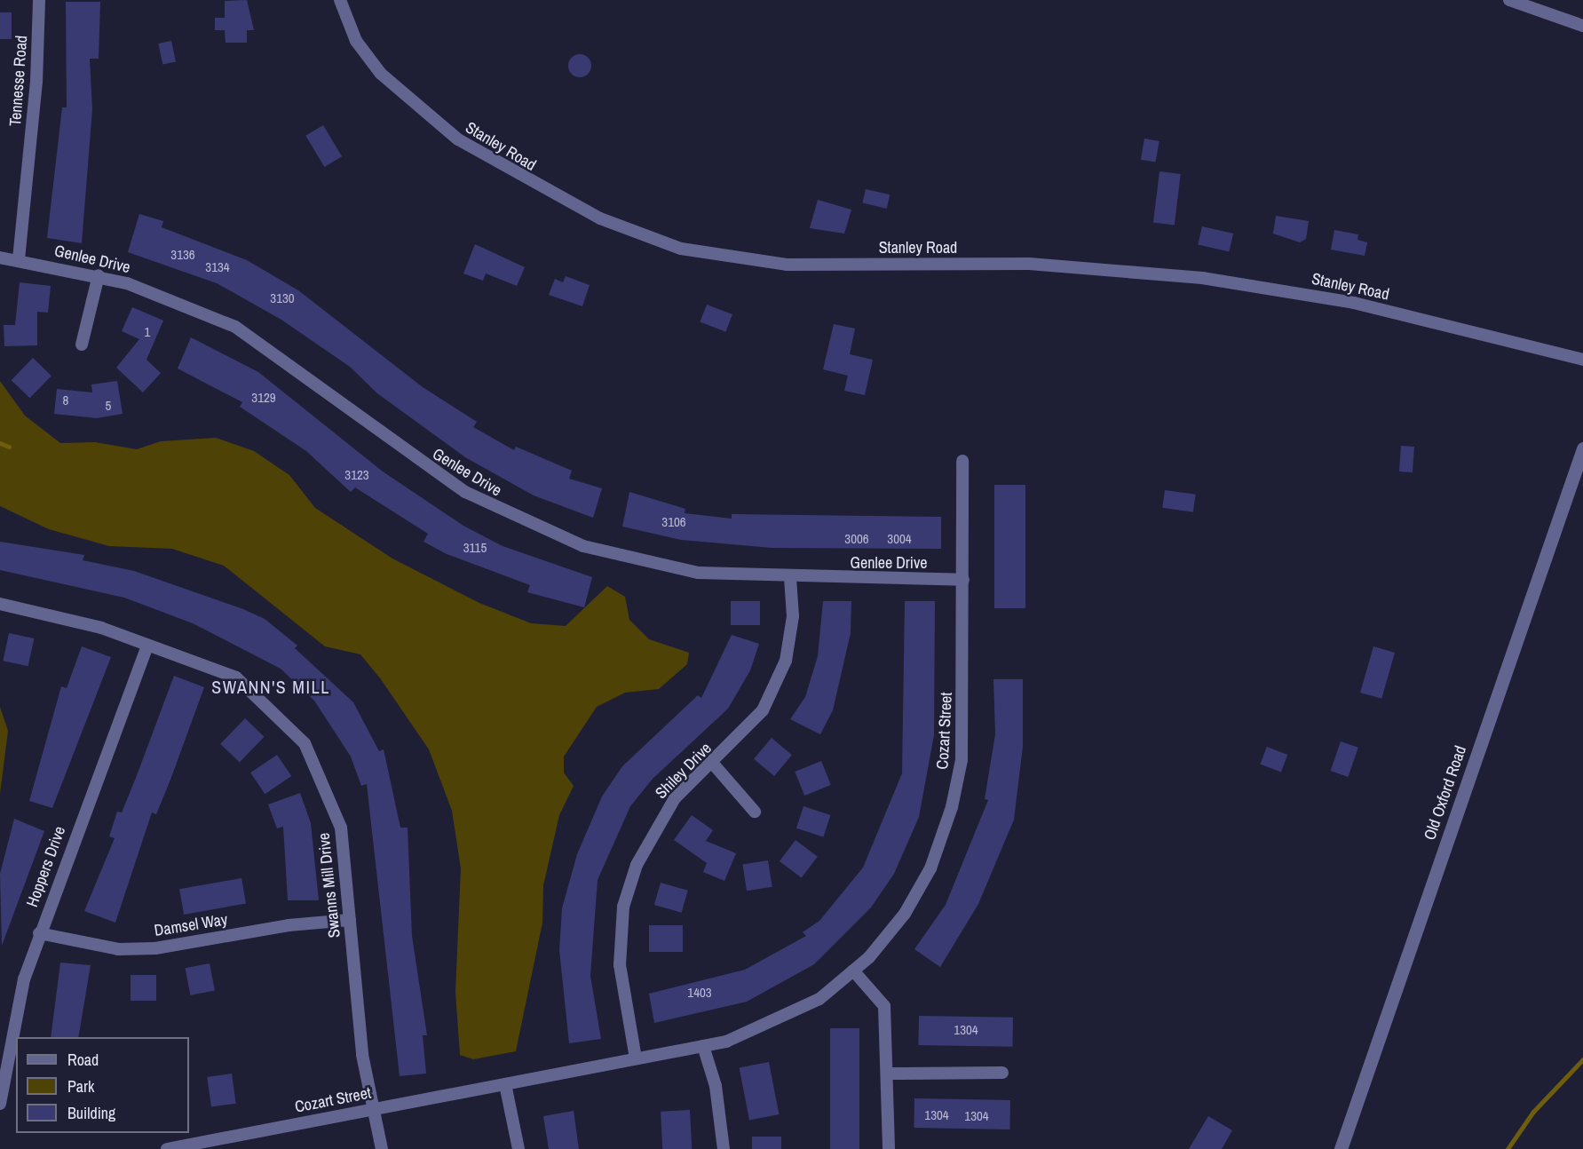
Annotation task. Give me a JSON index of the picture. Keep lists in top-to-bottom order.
{
  "streets": {
    "street": [
      "Tennesse Road",
      "Stanley Road",
      "Genlee Drive",
      "Cozart Street",
      "Shiley Drive",
      "Old Oxford Road",
      "Hoppers Drive",
      "Swanns Mill Drive",
      "Damsel Way"
    ]
  },
  "crossings": [
    ["Tennesse Road", "Genlee Drive"],
    ["Genlee Drive", "Cozart Street"],
    ["Genlee Drive", "Shiley Drive"],
    ["Cozart Street", "Shiley Drive"],
    ["Cozart Street", "Swanns Mill Drive"],
    ["Hoppers Drive", "Swanns Mill Drive"],
    ["Hoppers Drive", "Damsel Way"],
    ["Swanns Mill Drive", "Damsel Way"]
  ],
  "districts": ["SWANN'S MILL"],
  "house_numbers": [
    "3136",
    "3134",
    "3130",
    "1",
    "3129",
    "8",
    "5",
    "3123",
    "3106",
    "3006",
    "3004",
    "3115",
    "1403",
    "1304",
    "1304",
    "1304"
  ],
  "legend": ["Road", "Park", "Building"]
}
